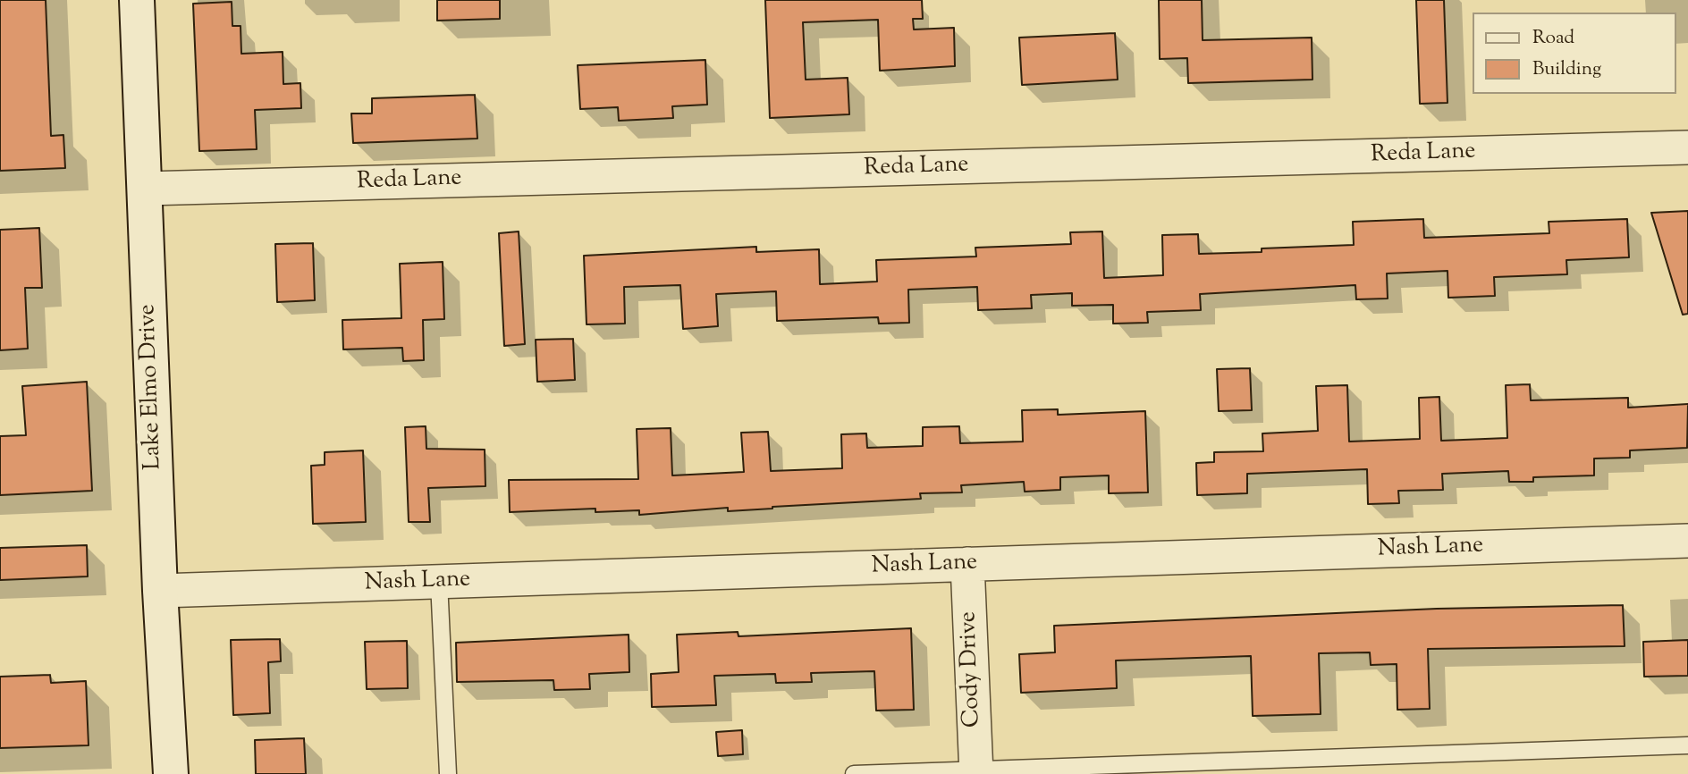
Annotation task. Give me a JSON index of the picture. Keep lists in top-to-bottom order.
{
  "streets": {
    "main road": ["Lake Elmo Drive"],
    "street": ["Reda Lane", "Nash Lane", "Cody Drive"]
  },
  "crossings": [
    ["Reda Lane", "Lake Elmo Drive"],
    ["Lake Elmo Drive", "Nash Lane"],
    ["Nash Lane", "Cody Drive"]
  ],
  "legend": ["Road", "Building"]
}
